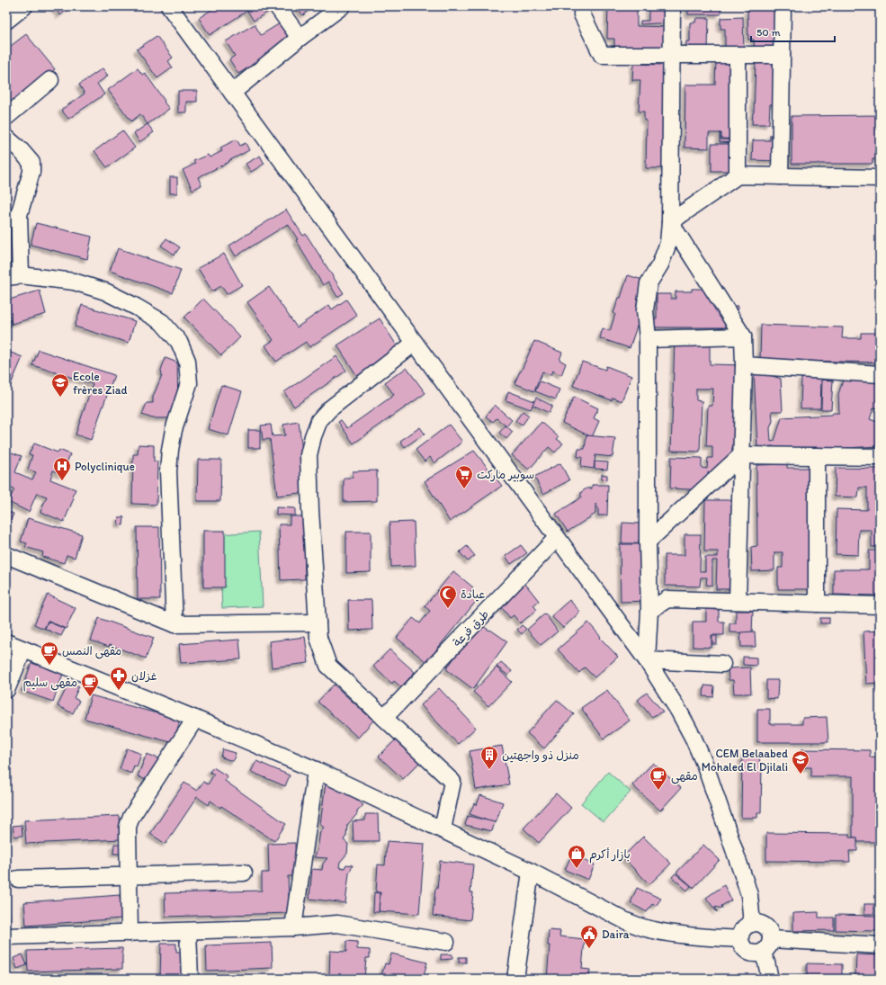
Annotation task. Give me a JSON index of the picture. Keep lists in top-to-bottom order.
{
  "streets": {
    "street": ["طرق فرعة"]
  },
  "places": {
    "school or university": ["Ecole frères Ziad", "CEM Belaabed Mohaled El Djilali"],
    "hospital": ["Polyclinique"],
    "supermarket": ["سوبير ماركت"],
    "mosque": ["عيادة"],
    "cafe": ["مقهى النمس", "مقهى سليم", "مقهى"],
    "pharmacy": ["غزلان"],
    "building": ["منزل ذو واجهتين"],
    "shop": ["بازار أكرم"],
    "public building": ["Daira"]
  },
  "scale_bar": "50 m"
}
